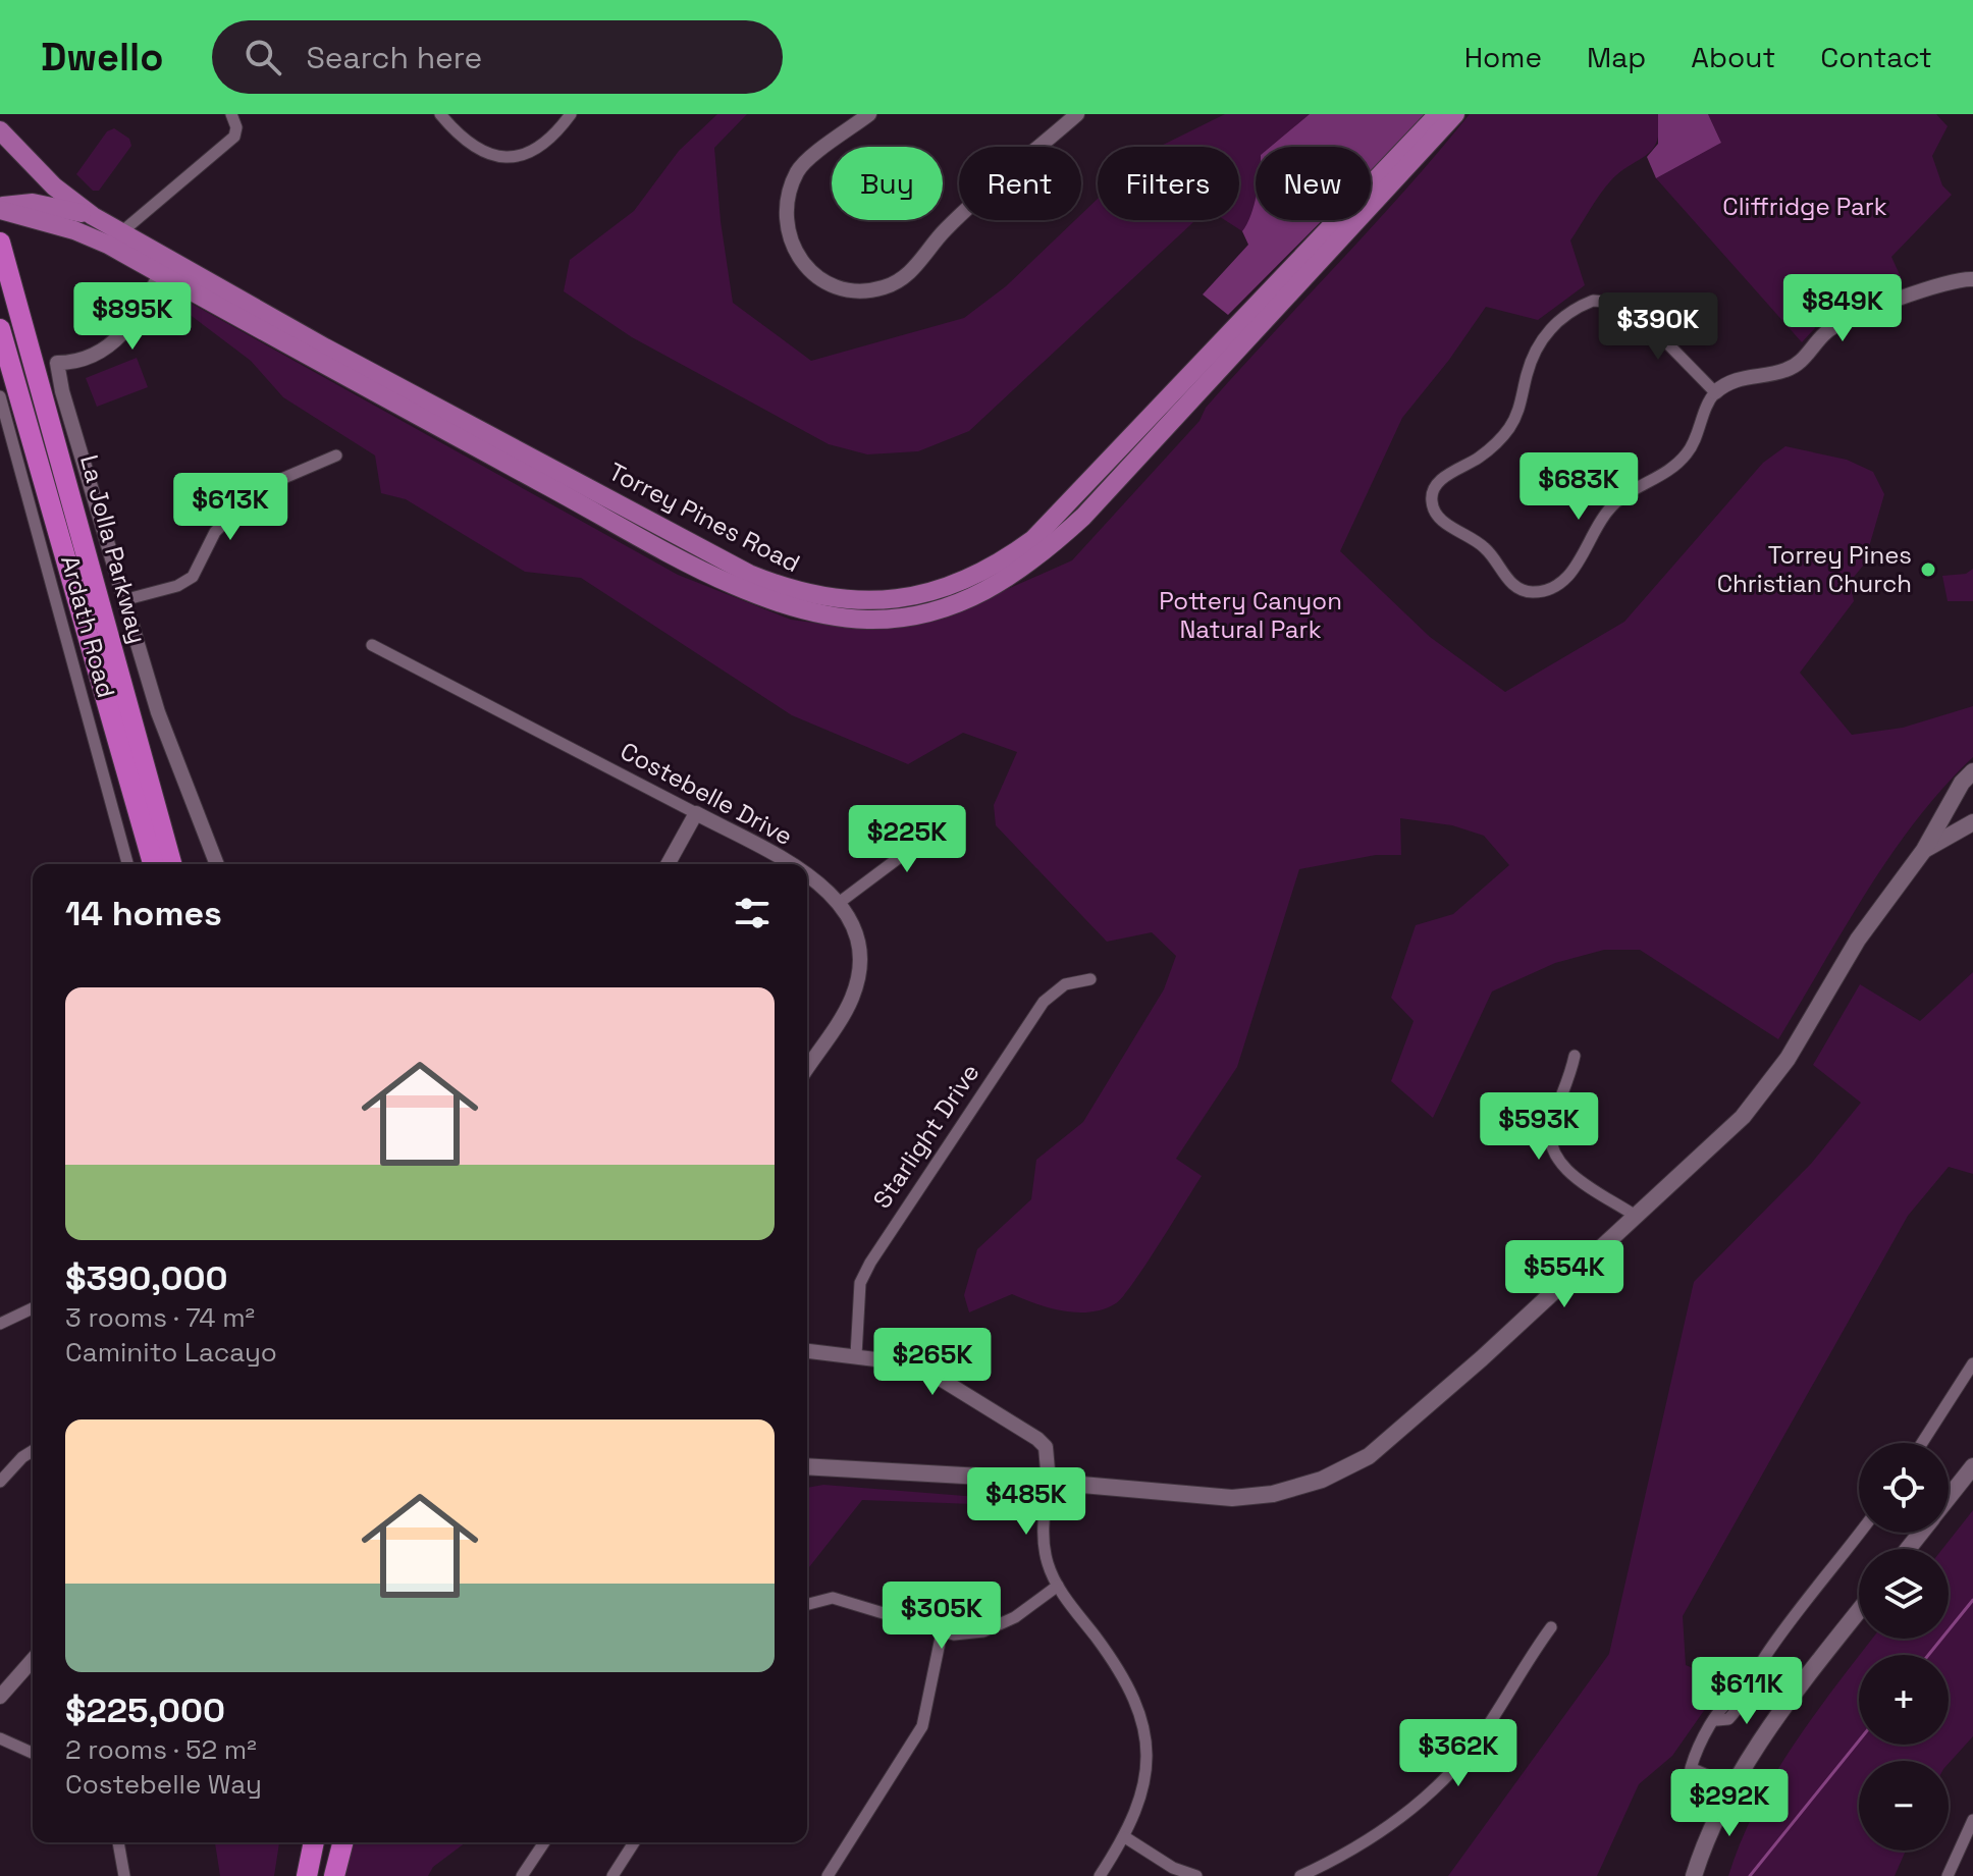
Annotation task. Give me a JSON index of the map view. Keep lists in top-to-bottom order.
{
  "streets": {
    "highway": ["La Jolla Parkway"],
    "main road": ["Torrey Pines Road"],
    "street": ["Ardath Road", "Costebelle Drive", "Starlight Drive"]
  },
  "parks": ["Cliffridge Park", "Pottery Canyon Natural Park"],
  "places": ["Torrey Pines Christian Church"],
  "page": {
    "header": "Dwello",
    "search": "Search here",
    "nav": [
      "Home",
      "Map",
      "About",
      "Contact"
    ],
    "chip": [
      "Buy",
      "Rent",
      "Filters",
      "New"
    ],
    "price": [
      "$849K",
      "$895K",
      "$390K",
      "$683K",
      "$613K",
      "$225K",
      "$593K",
      "$554K",
      "$265K",
      "$485K",
      "$305K",
      "$611K",
      "$362K",
      "$292K"
    ],
    "heading": "14 homes",
    "list": [
      {
        "name": "$390,000",
        "note": "3 rooms · 74 m² · Caminito Lacayo"
      },
      {
        "name": "$225,000",
        "note": "2 rooms · 52 m² · Costebelle Way"
      }
    ],
    "map_buttons": ["+", "−"]
  }
}
